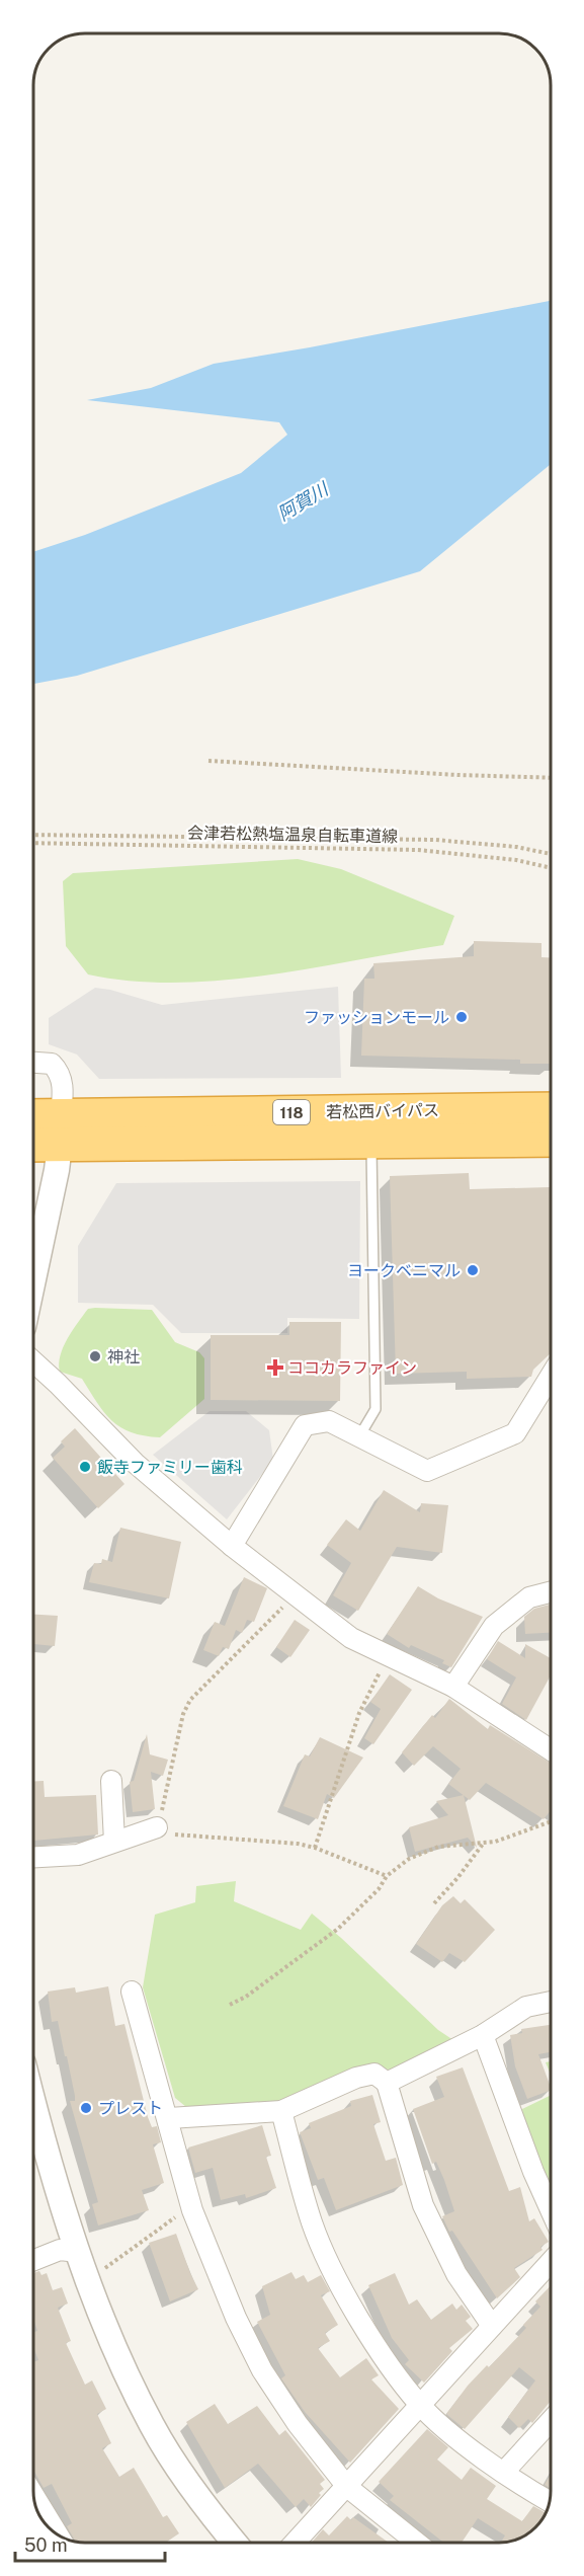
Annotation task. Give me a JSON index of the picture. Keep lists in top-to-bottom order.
{
  "streets": {
    "highway": ["若松西バイパス", "118"],
    "path": ["会津若松熱塩温泉自転車道線"]
  },
  "water": ["阿賀川"],
  "places": {
    "other": [
      "ファッションモール",
      "ヨークベニマル",
      "神社",
      "飯寺ファミリー歯科",
      "プレスト"
    ],
    "health": ["ココカラファイン"]
  },
  "scale_bar": "50 m"
}
